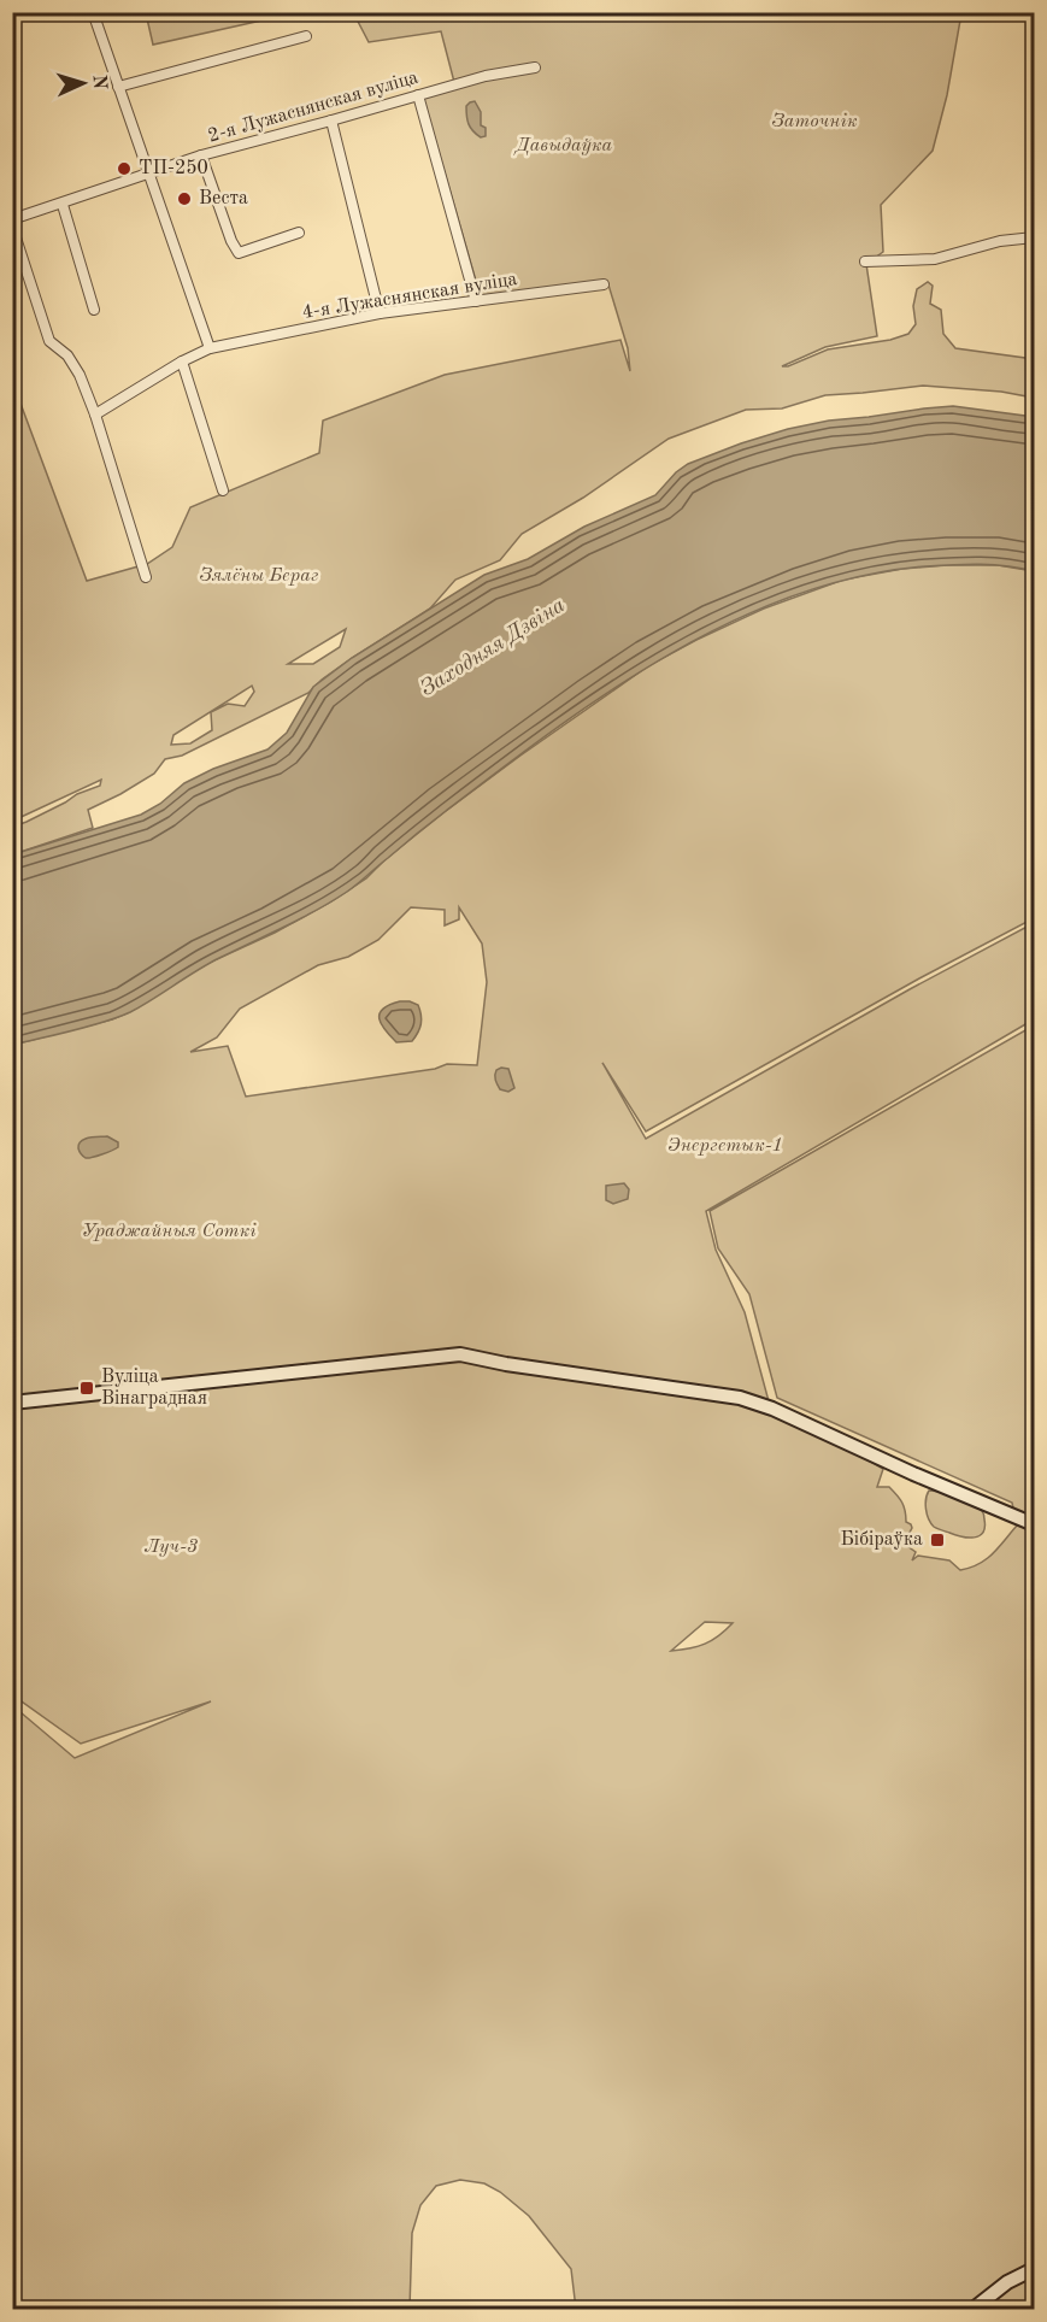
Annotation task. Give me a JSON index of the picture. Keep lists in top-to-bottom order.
{
  "streets": {
    "street": ["2-я Лужаснянская вуліца", "4-я Лужаснянская вуліца"]
  },
  "water": ["Заходняя Дзвіна"],
  "parks": [
    "Заточнік",
    "Давыдаўка",
    "Зялёны Бераг",
    "Энергетык-1",
    "Ураджайныя Соткі",
    "Луч-3"
  ],
  "places": {
    "other": ["ТП-250", "Веста"],
    "transit": ["Вуліца Вінаградная", "Бібіраўка"]
  },
  "north": "right"
}
